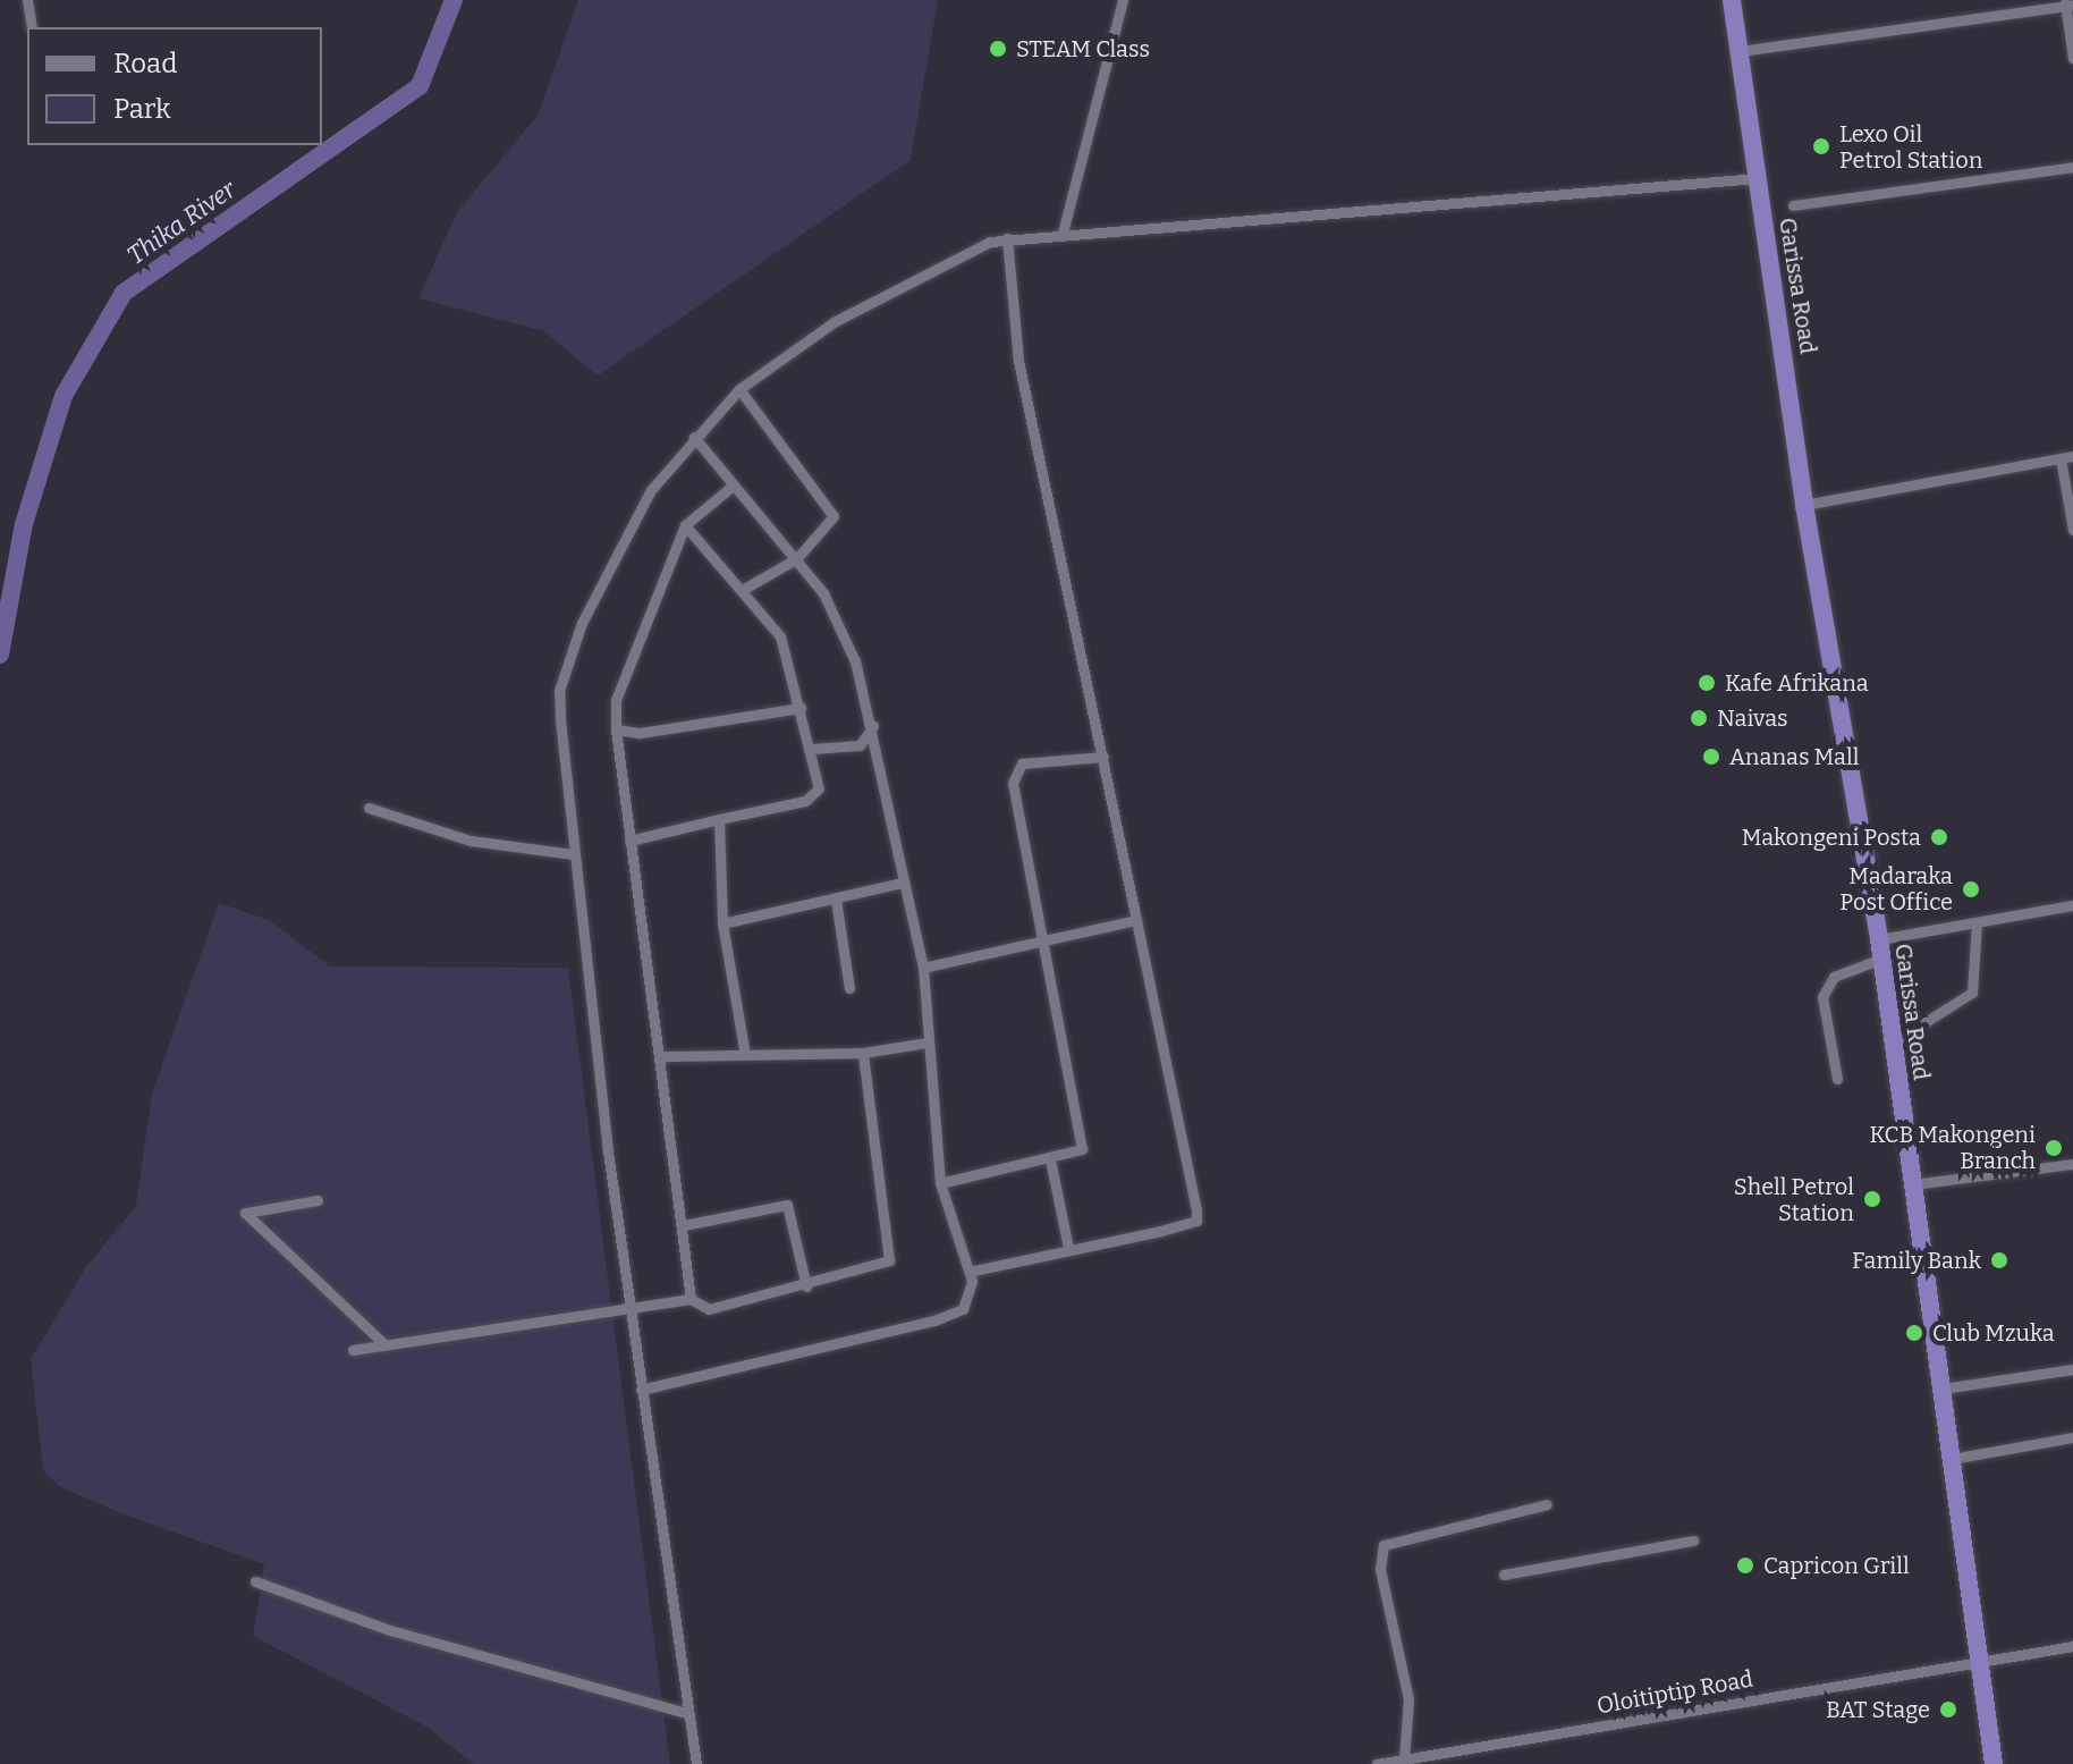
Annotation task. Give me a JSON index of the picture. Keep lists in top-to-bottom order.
{
  "streets": {
    "highway": ["Garissa Road"],
    "street": ["Oloitiptip Road"]
  },
  "crossings": [
    ["Garissa Road", "Oloitiptip Road"]
  ],
  "water": ["Thika River"],
  "places": [
    "STEAM Class",
    "Lexo Oil Petrol Station",
    "Kafe Afrikana",
    "Naivas",
    "Ananas Mall",
    "Makongeni Posta",
    "Madaraka Post Office",
    "KCB Makongeni Branch",
    "Shell Petrol Station",
    "Family Bank",
    "Club Mzuka",
    "Capricon Grill",
    "BAT Stage"
  ],
  "legend": ["Road", "Park"]
}
